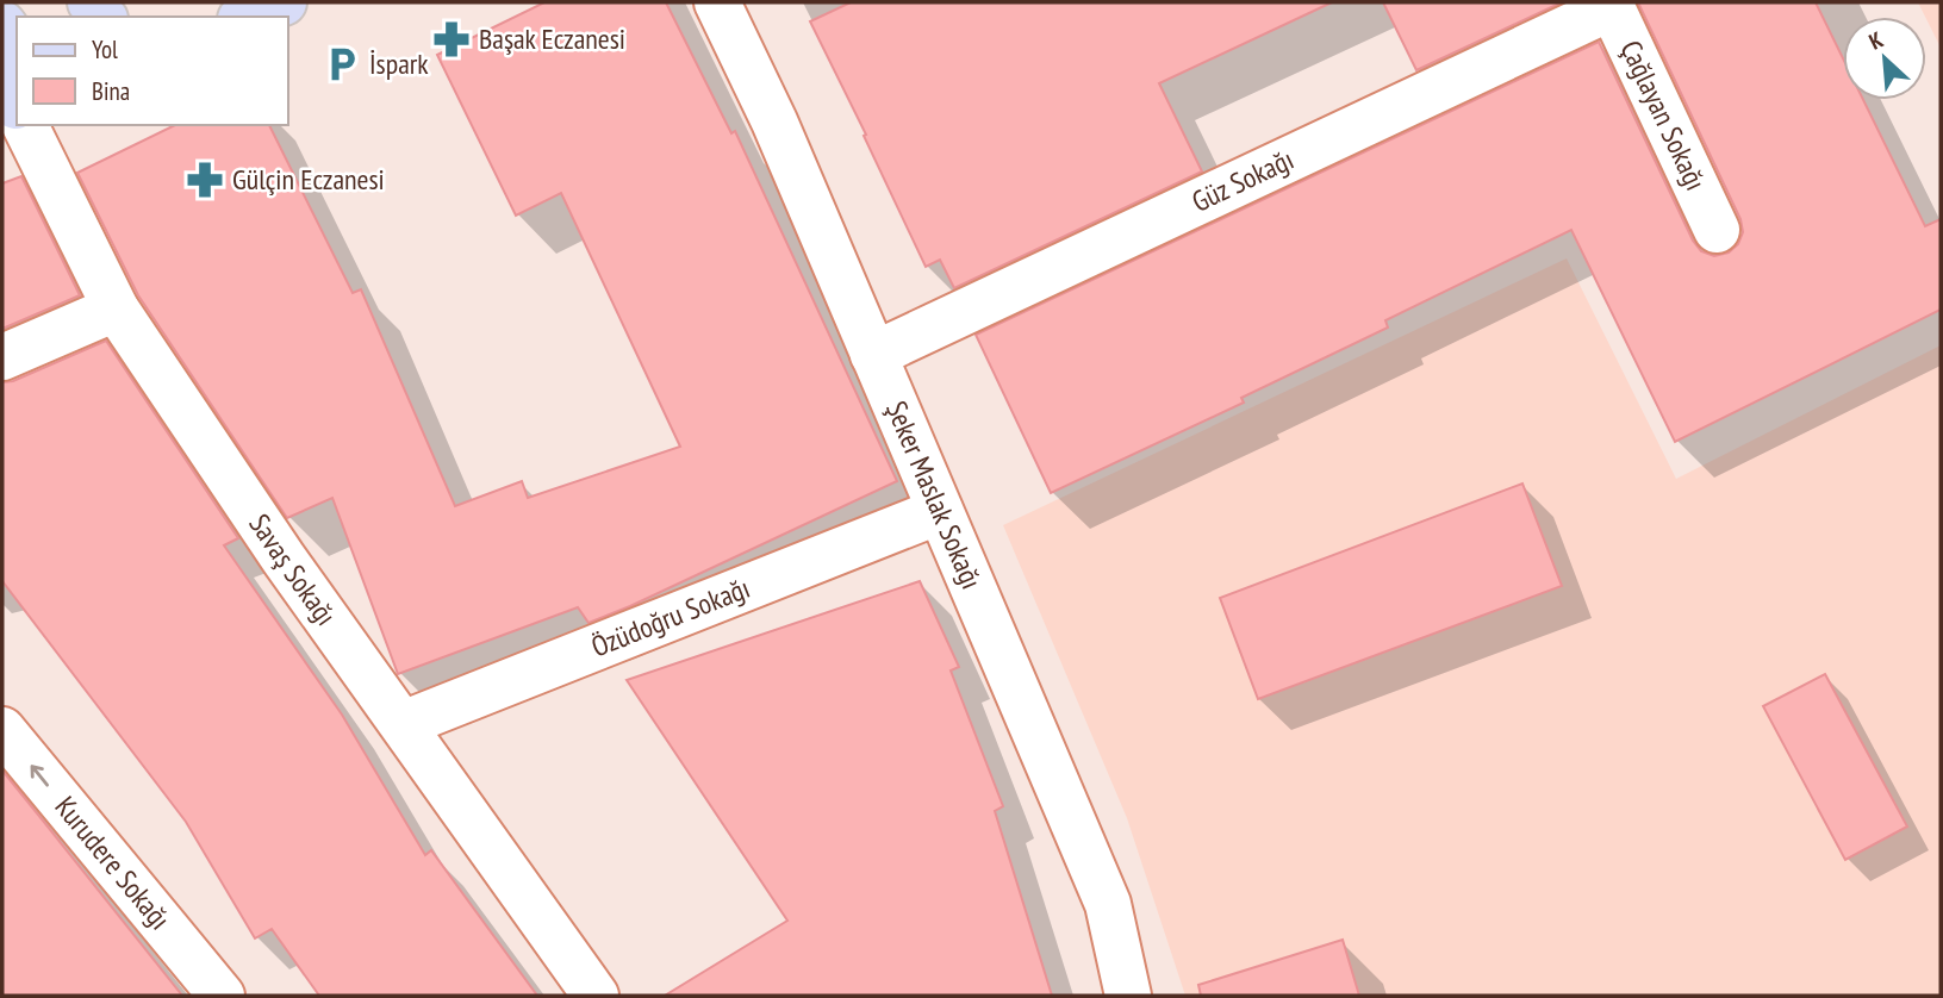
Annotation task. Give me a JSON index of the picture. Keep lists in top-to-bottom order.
{
  "streets": {
    "street": [
      "Çağlayan Sokağı",
      "Güz Sokağı",
      "Şeker Maslak Sokağı",
      "Savaş Sokağı",
      "Özüdoğru Sokağı",
      "Kurudere Sokağı"
    ]
  },
  "crossings": [
    ["Çağlayan Sokağı", "Güz Sokağı"],
    ["Güz Sokağı", "Şeker Maslak Sokağı"],
    ["Şeker Maslak Sokağı", "Özüdoğru Sokağı"],
    ["Savaş Sokağı", "Özüdoğru Sokağı"]
  ],
  "one_way": ["Kurudere Sokağı"],
  "places": {
    "pharmacy": ["Başak Eczanesi", "Gülçin Eczanesi"],
    "parking": ["İspark"]
  },
  "legend": ["Yol", "Bina"],
  "north": "top left"
}
